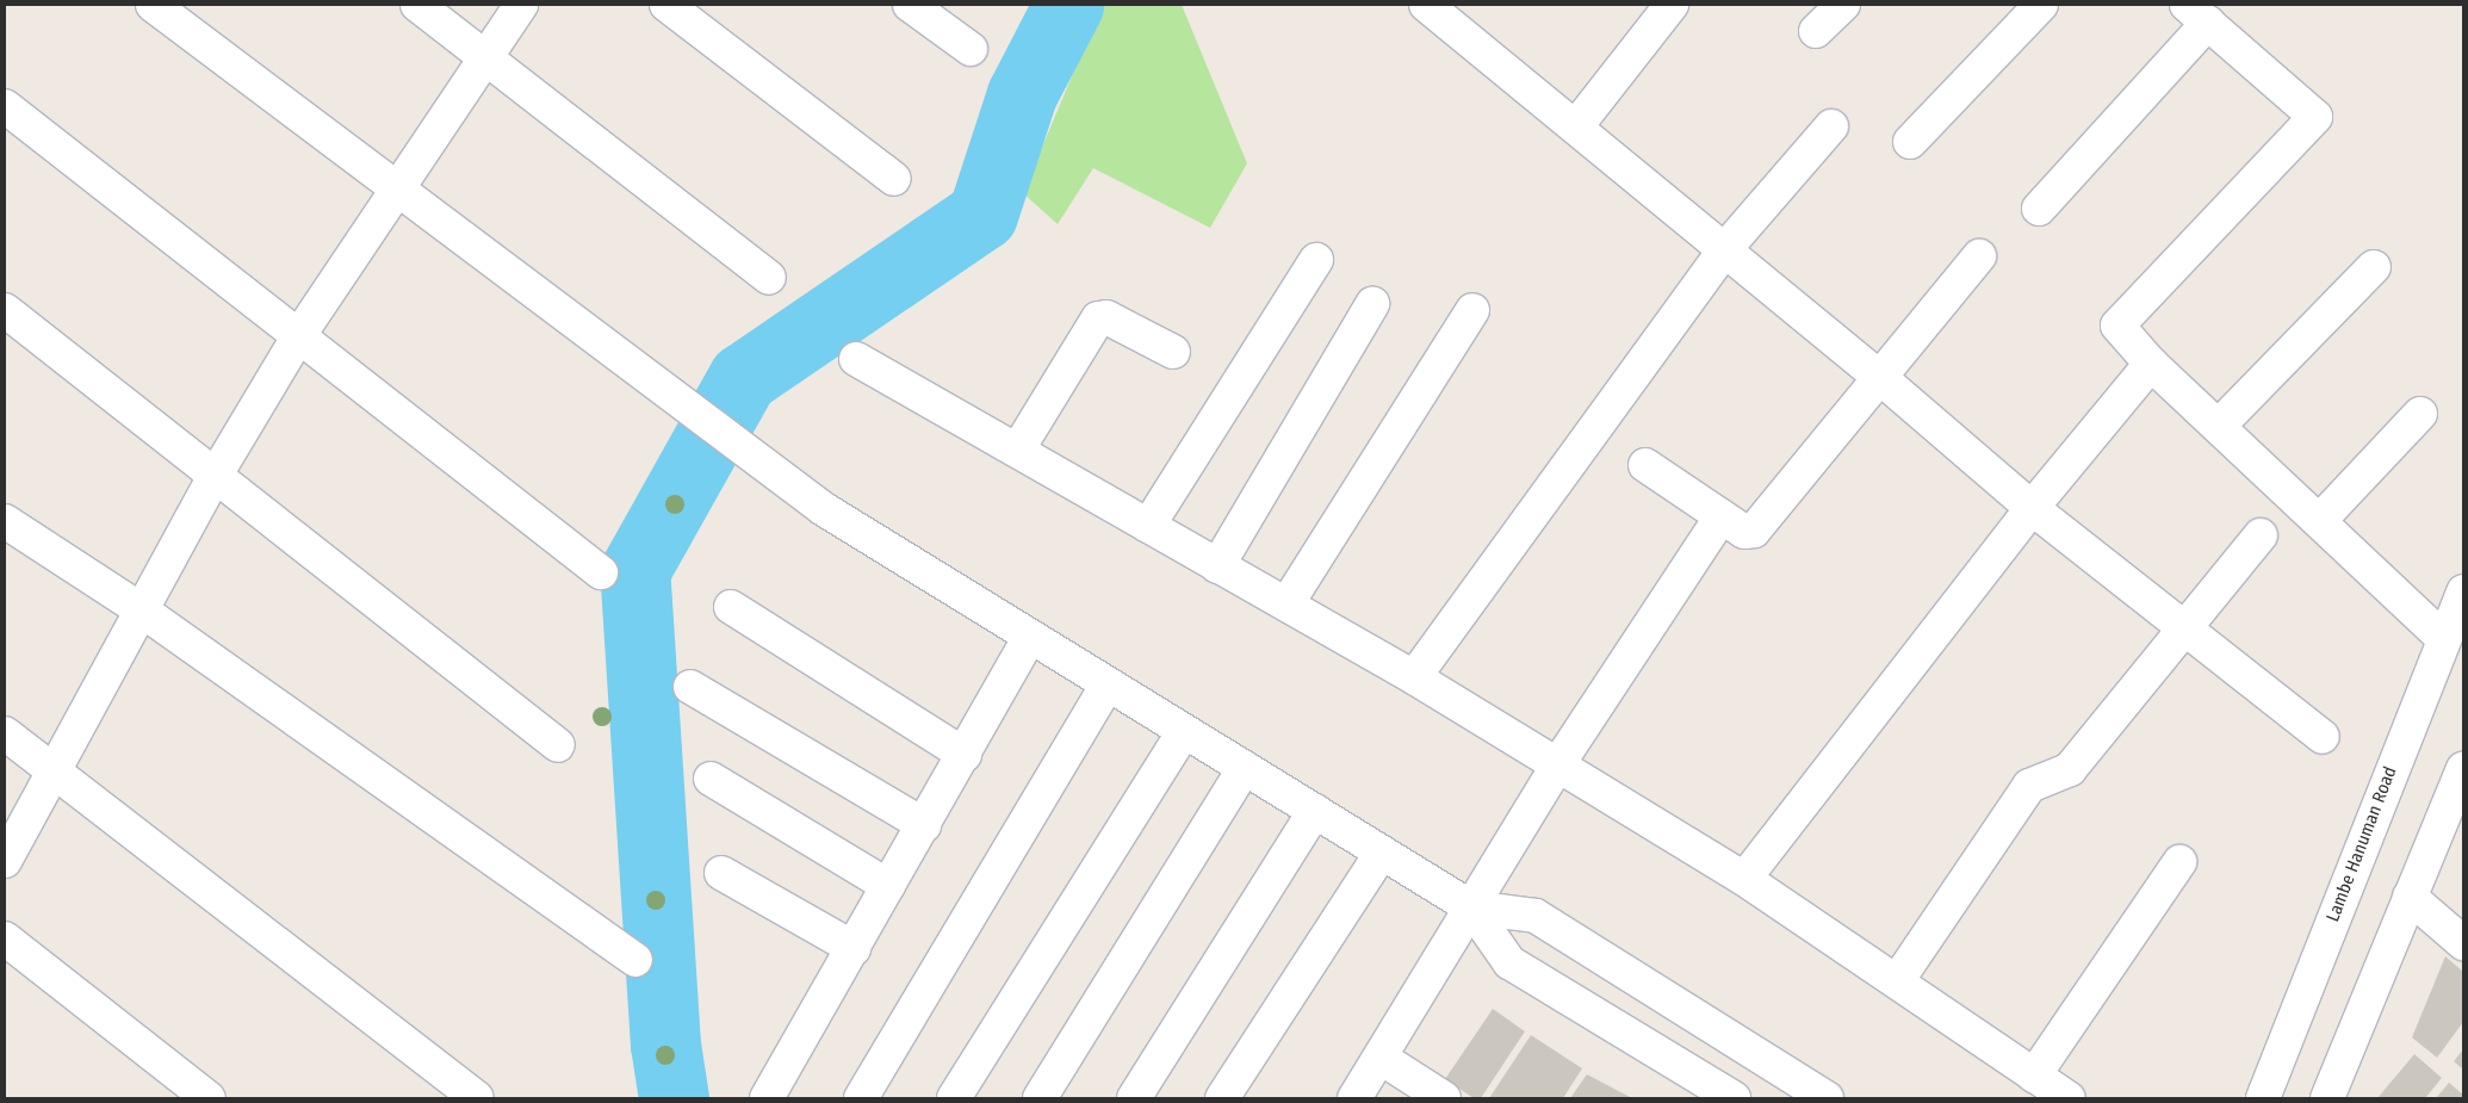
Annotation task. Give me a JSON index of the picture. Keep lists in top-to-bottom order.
{
  "streets": {
    "street": ["Lambe Hanuman Road"]
  }
}
